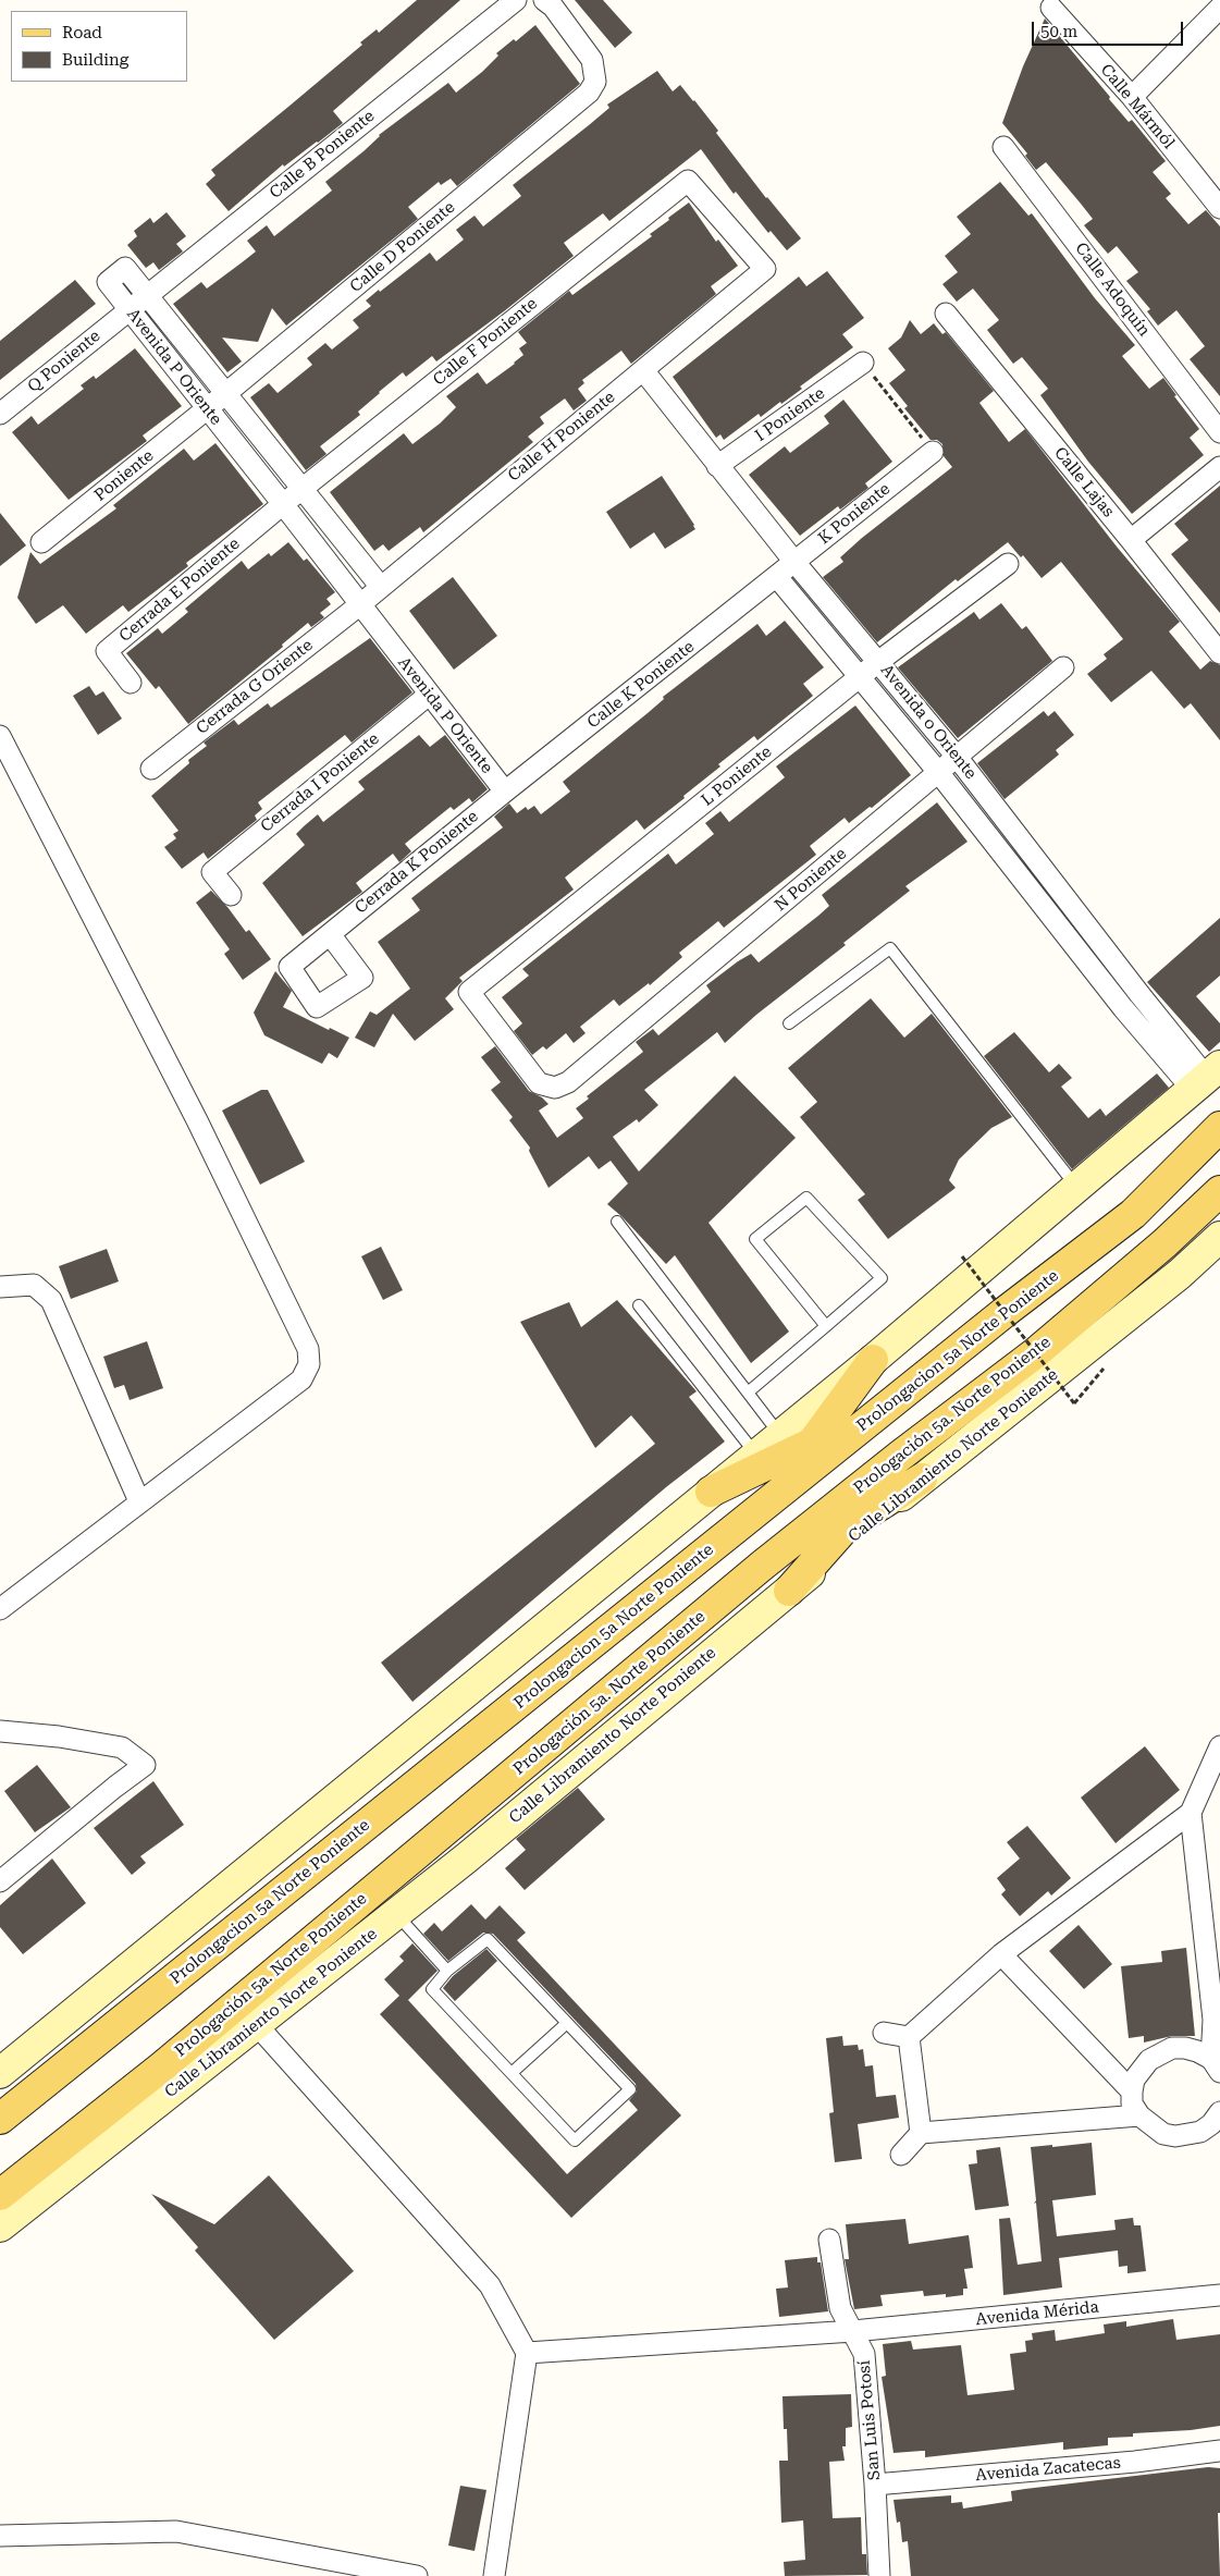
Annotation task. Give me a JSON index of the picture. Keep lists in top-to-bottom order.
{
  "streets": {
    "main road": ["Prolongacion 5a Norte Poniente", "Prologación 5a. Norte Poniente"],
    "street": [
      "Calle Mármól",
      "Calle B Poniente",
      "Calle D Poniente",
      "Calle Adoquín",
      "Calle F Poniente",
      "Q Poniente",
      "Avenida P Oriente",
      "I Poniente",
      "Calle H Poniente",
      "Poniente",
      "Calle Lajas",
      "K Poniente",
      "Cerrada E Poniente",
      "Calle K Poniente",
      "Cerrada G Oriente",
      "Avenida o Oriente",
      "L Poniente",
      "Cerrada I Poniente",
      "Cerrada K Poniente",
      "N Poniente",
      "Calle Libramiento Norte Poniente",
      "Avenida Mérida",
      "San Luis Potosí",
      "Avenida Zacatecas"
    ]
  },
  "crossings": [
    ["Calle B Poniente", "Q Poniente"],
    ["Calle B Poniente", "Avenida P Oriente"],
    ["Calle D Poniente", "Avenida P Oriente"],
    ["Calle D Poniente", "Poniente"],
    ["Calle F Poniente", "Avenida P Oriente"],
    ["Calle F Poniente", "Calle H Poniente"],
    ["Calle F Poniente", "Cerrada E Poniente"],
    ["Q Poniente", "Avenida P Oriente"],
    ["Avenida P Oriente", "Calle H Poniente"],
    ["Avenida P Oriente", "Poniente"],
    ["Avenida P Oriente", "Cerrada E Poniente"],
    ["Avenida P Oriente", "Calle K Poniente"],
    ["Avenida P Oriente", "Cerrada G Oriente"],
    ["Avenida P Oriente", "Cerrada I Poniente"],
    ["Avenida P Oriente", "Cerrada K Poniente"],
    ["I Poniente", "Avenida o Oriente"],
    ["Calle H Poniente", "Cerrada G Oriente"],
    ["Calle H Poniente", "Avenida o Oriente"],
    ["K Poniente", "Calle K Poniente"],
    ["K Poniente", "Avenida o Oriente"],
    ["Calle K Poniente", "Avenida o Oriente"],
    ["Calle K Poniente", "Cerrada K Poniente"],
    ["Avenida o Oriente", "L Poniente"],
    ["Avenida o Oriente", "N Poniente"],
    ["L Poniente", "N Poniente"],
    ["Avenida Mérida", "San Luis Potosí"],
    ["San Luis Potosí", "Avenida Zacatecas"]
  ],
  "legend": ["Road", "Building"],
  "scale_bar": "50 m"
}
